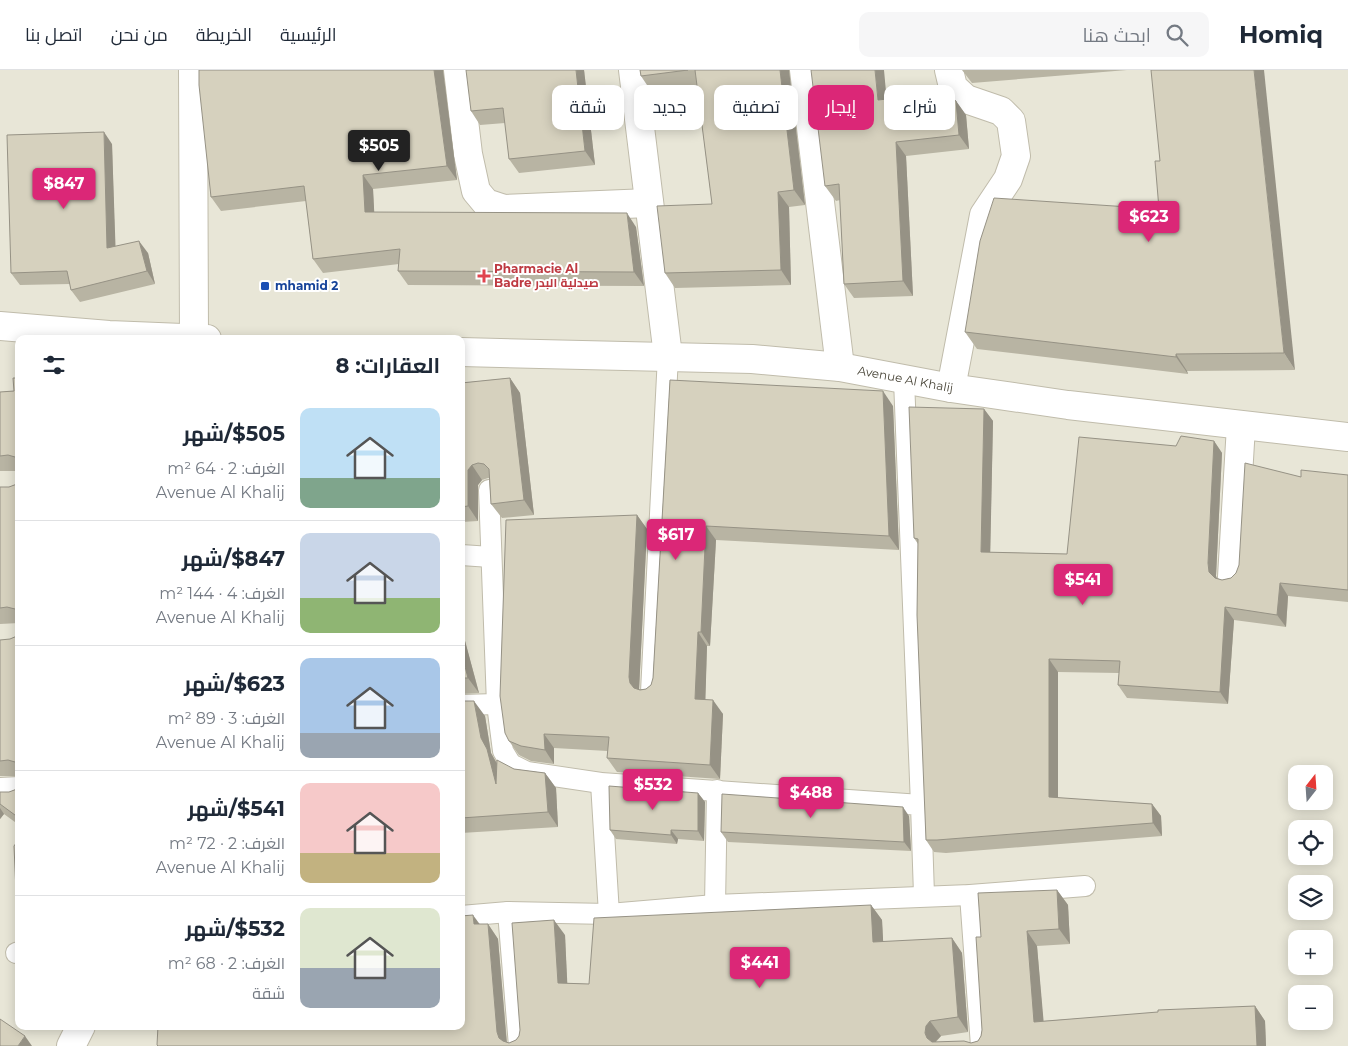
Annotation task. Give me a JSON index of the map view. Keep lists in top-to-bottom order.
{
  "streets": {
    "street": ["Avenue Al Khalij"]
  },
  "places": {
    "health": ["Pharmacie Al Badre صيدلية البدر"],
    "transit": ["mhamid 2"]
  },
  "north": "top",
  "page": {
    "header": "Homiq",
    "search": "ابحث هنا",
    "nav": [
      "الرئيسية",
      "الخريطة",
      "من نحن",
      "اتصل بنا"
    ],
    "chip": [
      "شراء",
      "إيجار",
      "تصفية",
      "جديد",
      "شقة"
    ],
    "price": [
      "$505",
      "$847",
      "$623",
      "$617",
      "$541",
      "$532",
      "$488",
      "$441"
    ],
    "heading": "العقارات: 8",
    "list": [
      {
        "name": "$505/شهر",
        "note": "الغرف: 2 · 64 m² · Avenue Al Khalij"
      },
      {
        "name": "$847/شهر",
        "note": "الغرف: 4 · 144 m² · Avenue Al Khalij"
      },
      {
        "name": "$623/شهر",
        "note": "الغرف: 3 · 89 m² · Avenue Al Khalij"
      },
      {
        "name": "$541/شهر",
        "note": "الغرف: 2 · 72 m² · Avenue Al Khalij"
      },
      {
        "name": "$532/شهر",
        "note": "الغرف: 2 · 68 m² · شقة"
      }
    ],
    "map_buttons": ["+", "−"]
  }
}
